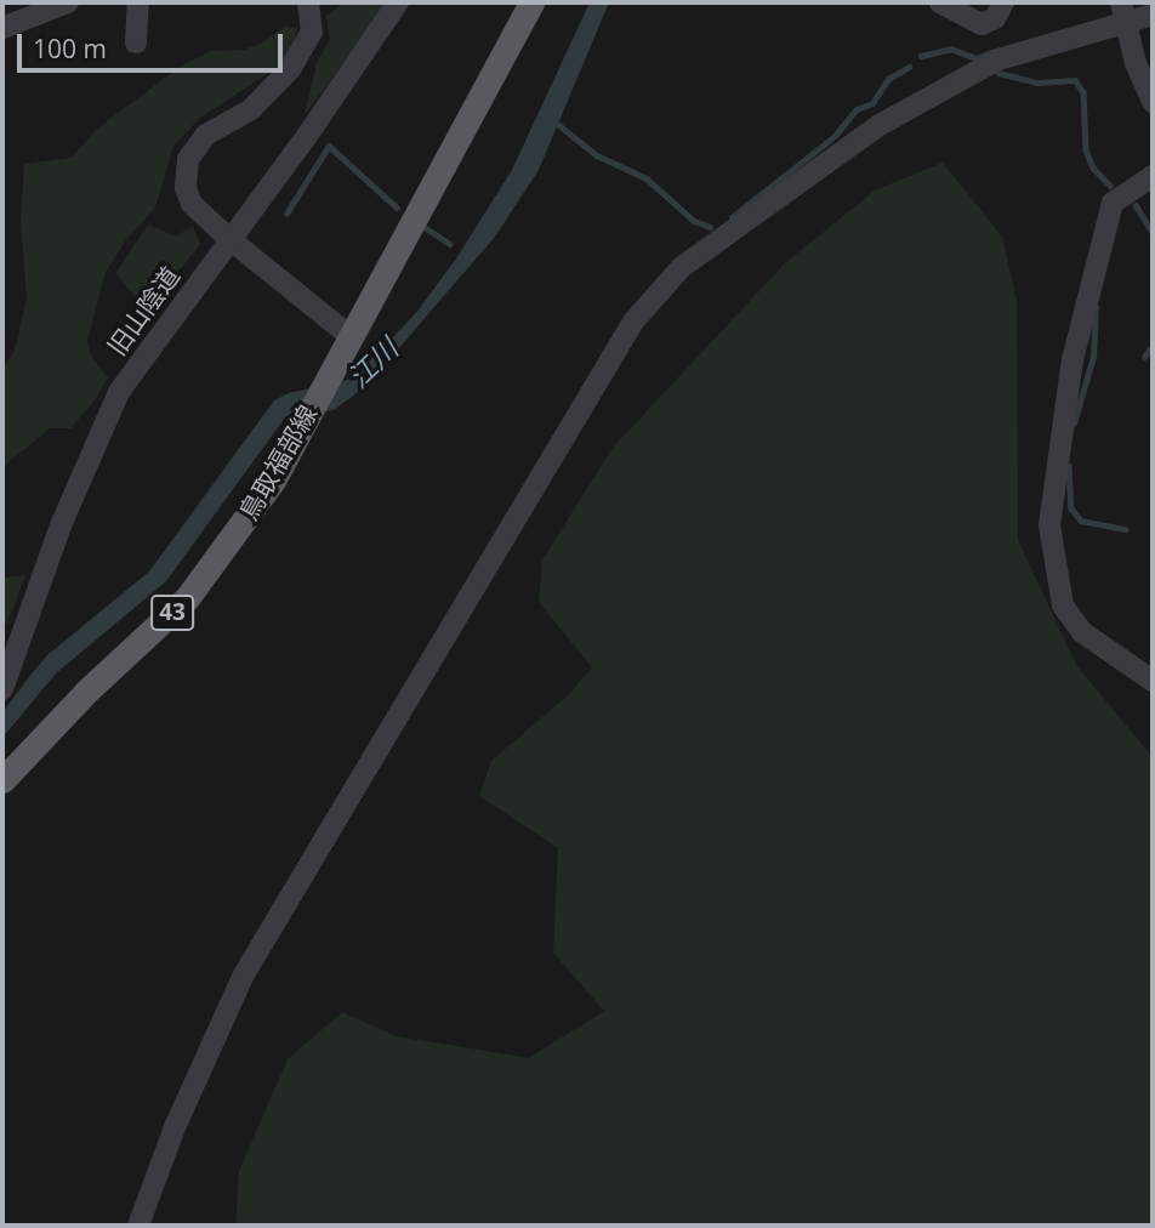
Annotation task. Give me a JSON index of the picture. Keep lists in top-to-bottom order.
{
  "streets": {
    "main road": ["鳥取福部線", "43"],
    "street": ["旧山陰道"]
  },
  "water": ["江川"],
  "scale_bar": "100 m"
}
